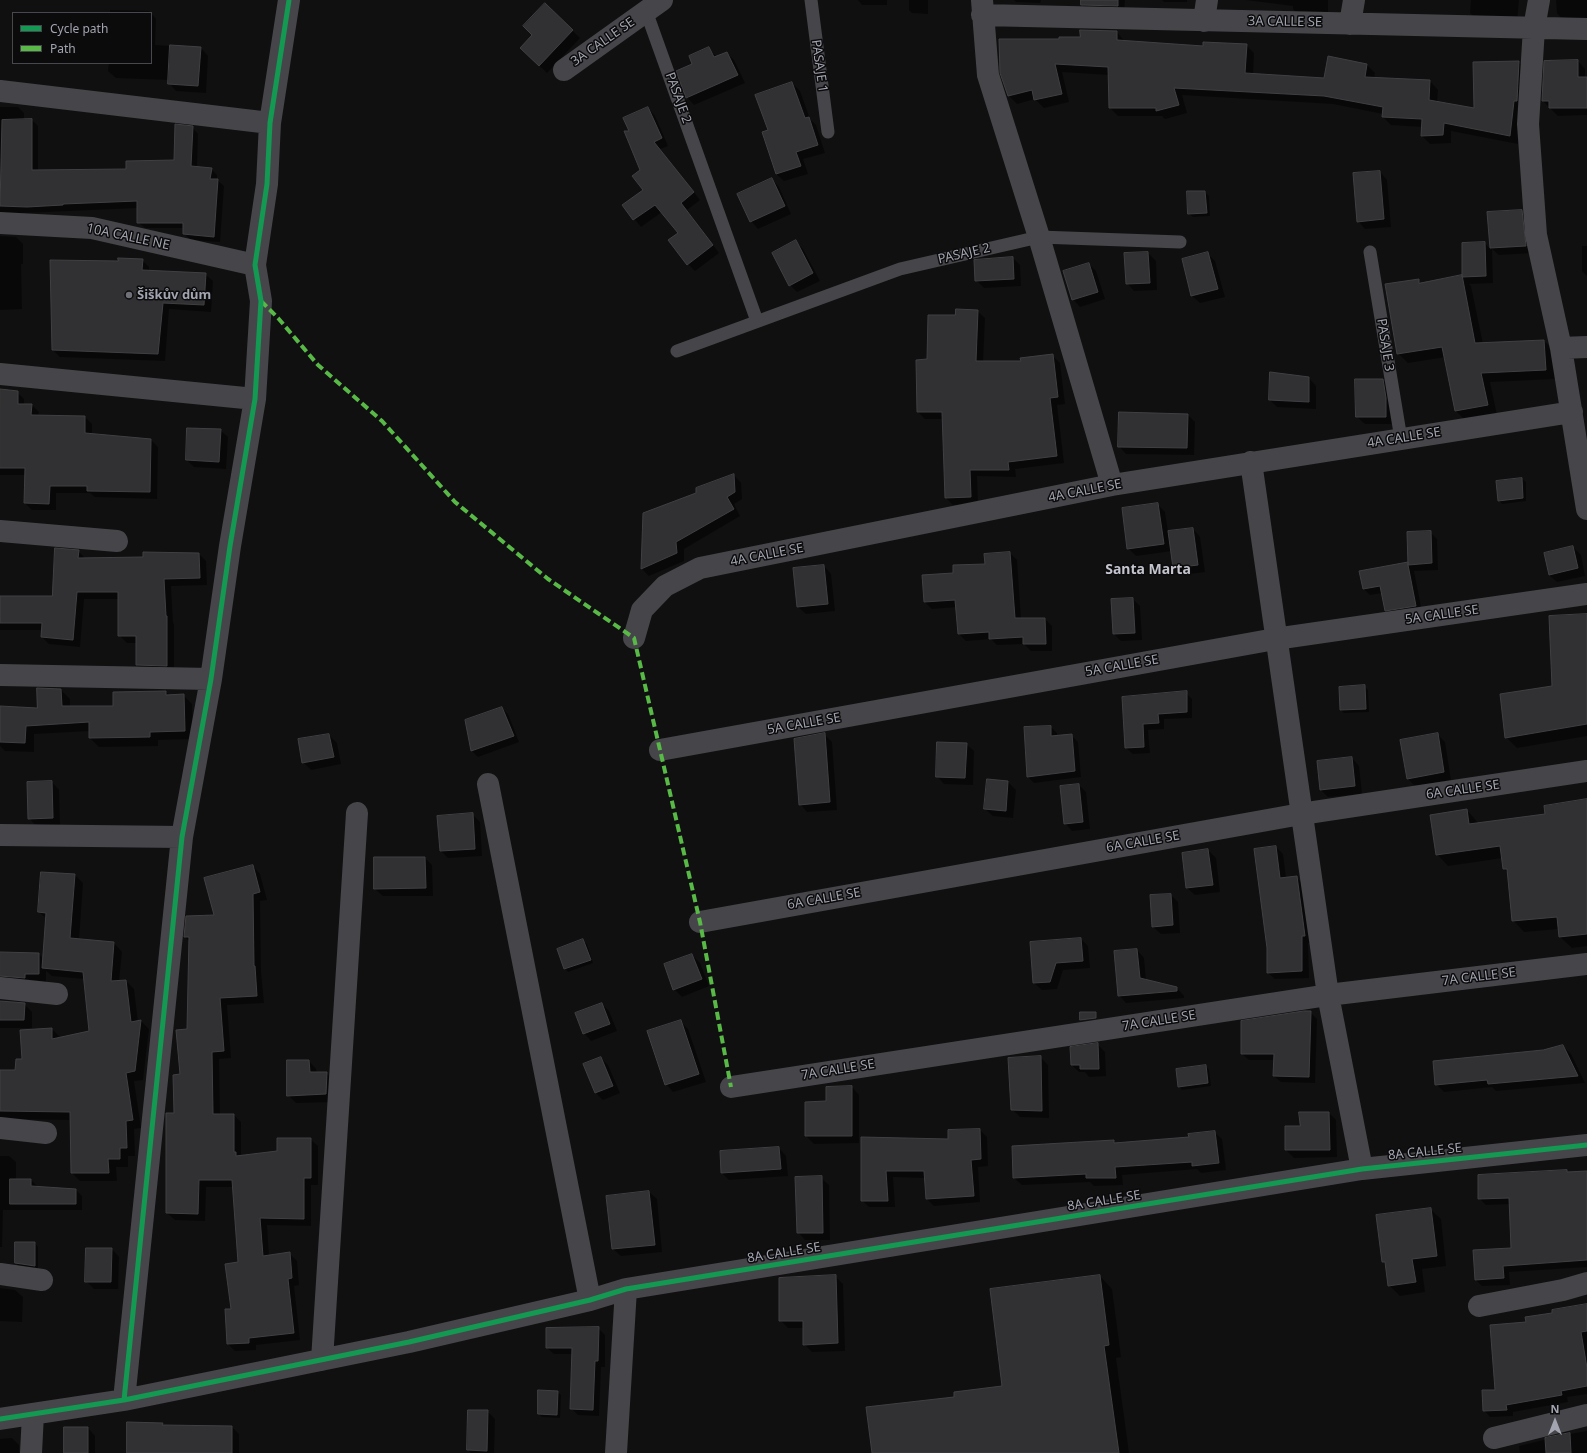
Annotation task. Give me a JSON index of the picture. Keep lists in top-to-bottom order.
{
  "streets": {
    "street": [
      "3A CALLE SE",
      "10A CALLE NE",
      "4A CALLE SE",
      "5A CALLE SE",
      "6A CALLE SE",
      "7A CALLE SE",
      "8A CALLE SE"
    ],
    "lane": ["PASAJE 1", "PASAJE 2", "PASAJE 3"]
  },
  "crossings": [
    ["3A CALLE SE", "PASAJE 2"],
    ["PASAJE 3", "4A CALLE SE"]
  ],
  "districts": ["Santa Marta"],
  "places": ["Šiškův dům"],
  "legend": ["Cycle path", "Path"],
  "north": "top"
}
